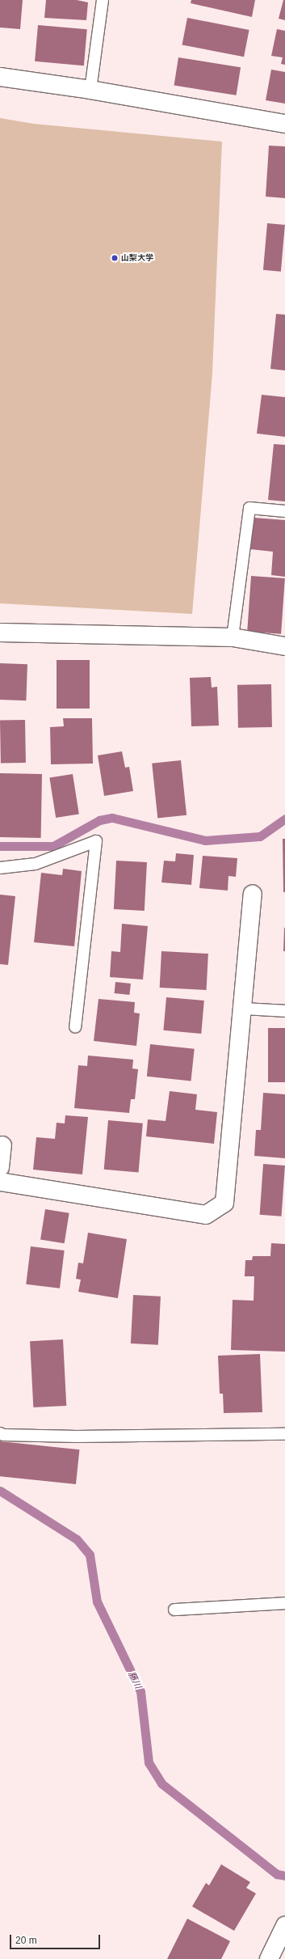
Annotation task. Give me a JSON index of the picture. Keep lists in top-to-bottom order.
{
  "water": ["藤川"],
  "places": ["山梨大学"],
  "scale_bar": "20 m"
}
